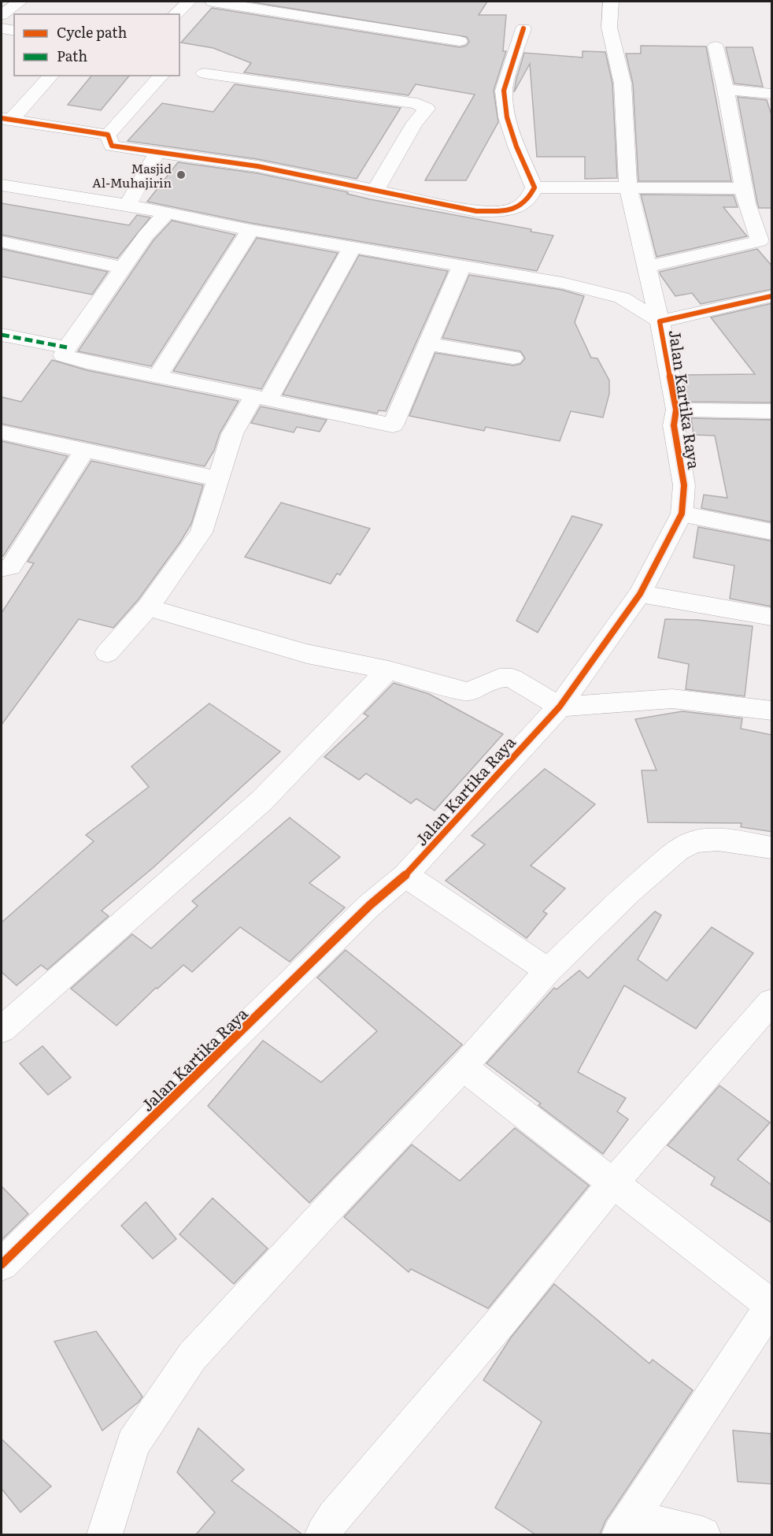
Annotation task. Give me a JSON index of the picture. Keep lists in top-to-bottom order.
{
  "streets": {
    "street": ["Jalan Kartika Raya"]
  },
  "places": ["Masjid Al-Muhajirin"],
  "legend": ["Cycle path", "Path"]
}
